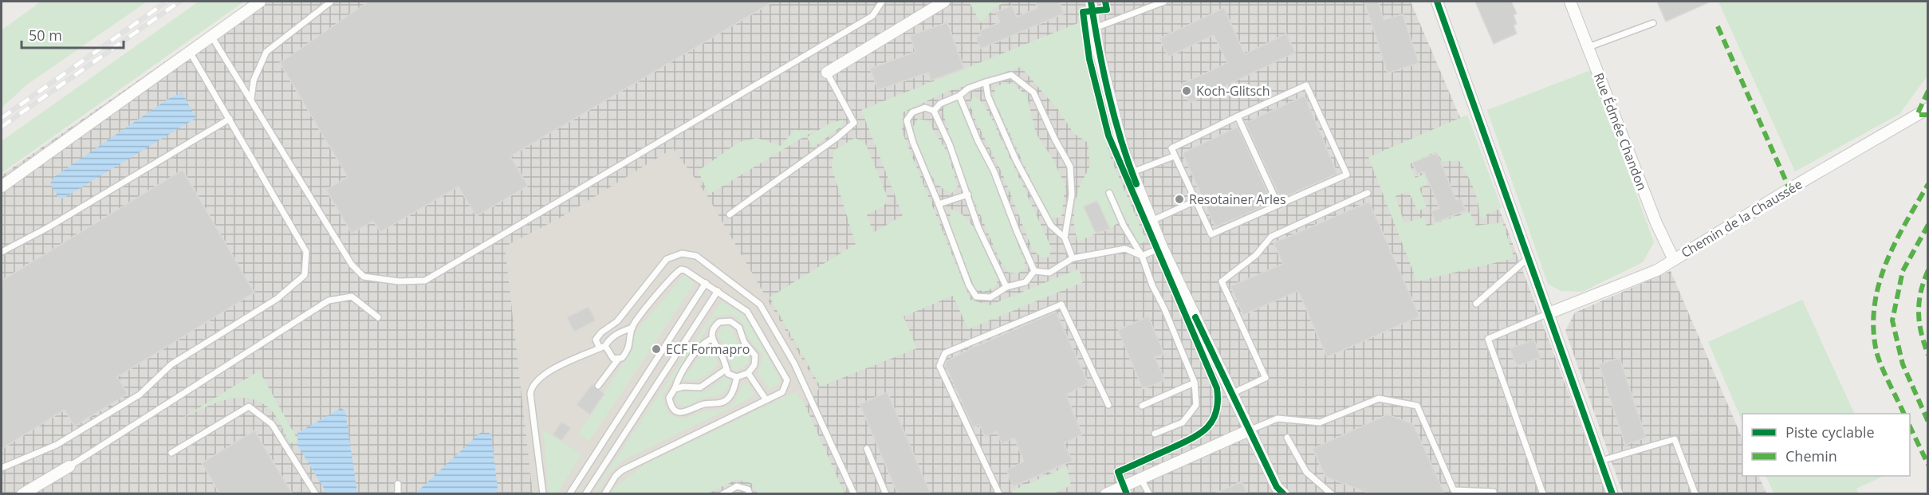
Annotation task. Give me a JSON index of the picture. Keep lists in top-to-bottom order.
{
  "streets": {
    "street": ["Rue Édmée Chandon", "Chemin de la Chaussée"]
  },
  "crossings": [
    ["Rue Édmée Chandon", "Chemin de la Chaussée"]
  ],
  "places": ["Koch-Glitsch", "Resotainer Arles", "ECF Formapro"],
  "legend": ["Piste cyclable", "Chemin"],
  "scale_bar": "50 m"
}
